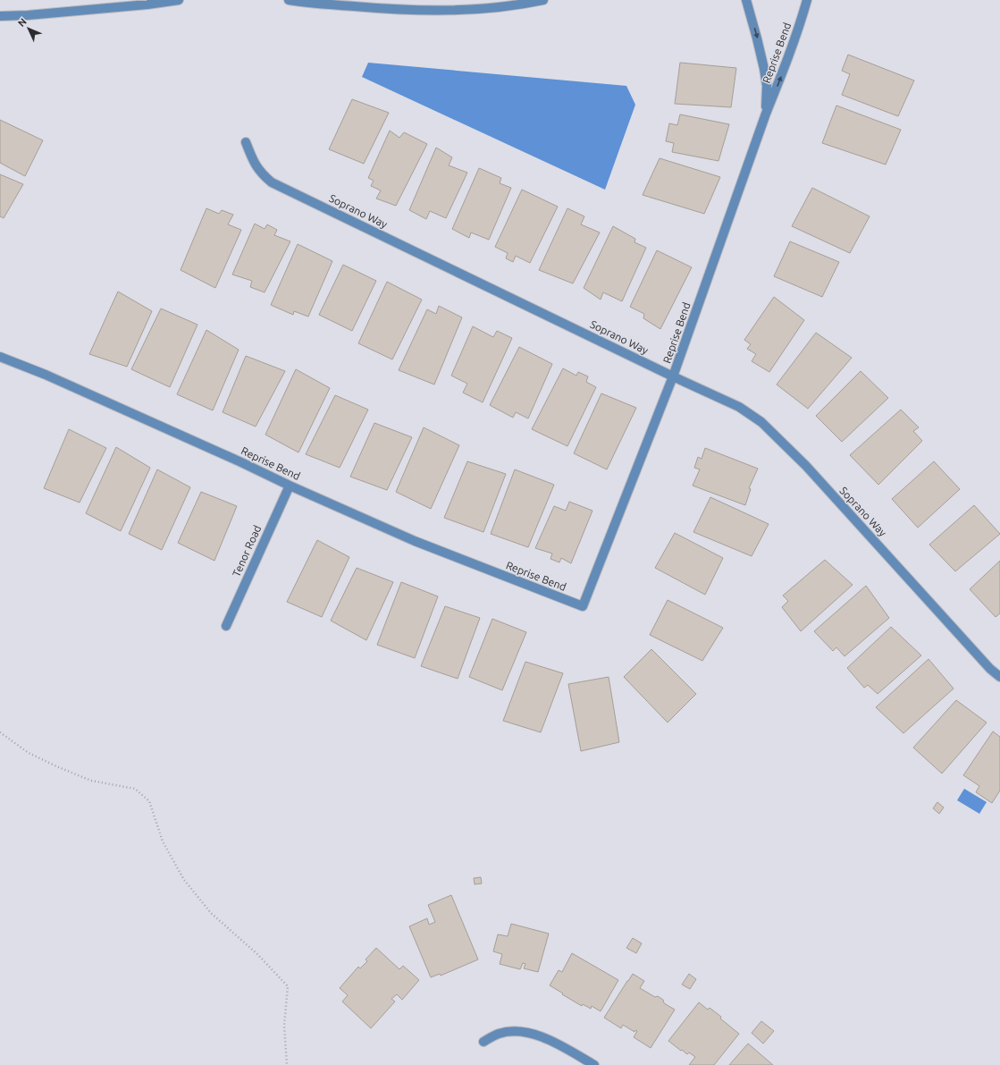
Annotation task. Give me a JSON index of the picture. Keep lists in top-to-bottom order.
{
  "streets": {
    "street": ["Reprise Bend", "Soprano Way", "Tenor Road"]
  },
  "crossings": [
    ["Reprise Bend", "Soprano Way"],
    ["Reprise Bend", "Tenor Road"]
  ],
  "north": "top left"
}
